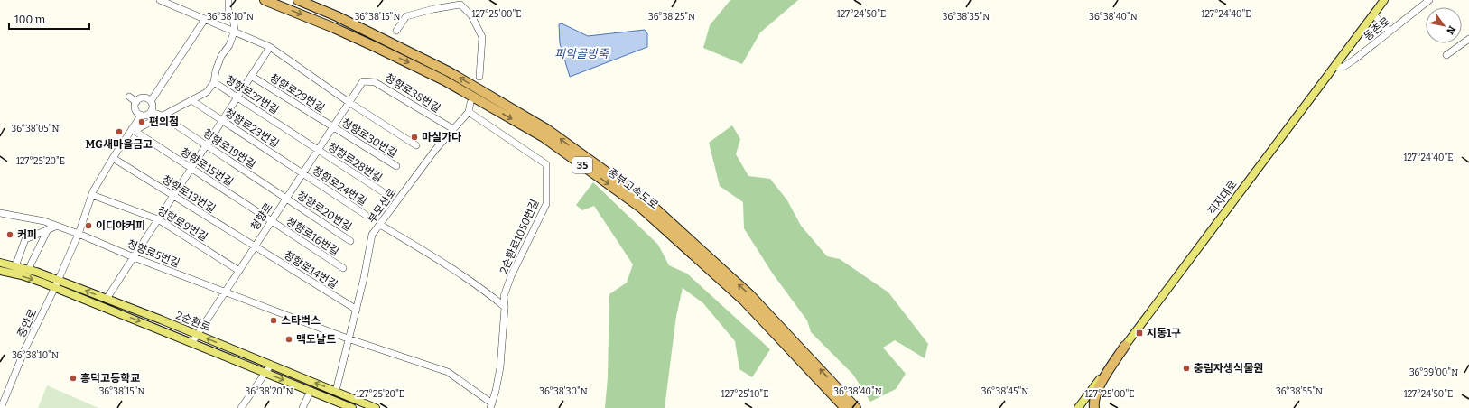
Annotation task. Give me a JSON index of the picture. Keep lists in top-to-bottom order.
{
  "streets": {
    "highway": ["35", "중부고속도로"],
    "main road": ["직지대로", "2순환로"],
    "street": [
      "동촌로",
      "청향로29번길",
      "청향로38번길",
      "청향로27번길",
      "청향로23번길",
      "청향로30번길",
      "청향로19번길",
      "청향로28번길",
      "청향로15번길",
      "청향로24번길",
      "청향로13번길",
      "부모산로",
      "청향로20번길",
      "청향로",
      "청향로9번길",
      "청향로16번길",
      "2순환로1050번길",
      "청향로5번길",
      "청향로14번길",
      "증안로"
    ]
  },
  "crossings": [
    ["동촌로", "직지대로"],
    ["청향로29번길", "청향로30번길"],
    ["청향로29번길", "청향로"],
    ["청향로38번길", "부모산로"],
    ["청향로38번길", "청향로"],
    ["청향로27번길", "청향로28번길"],
    ["청향로27번길", "청향로"],
    ["청향로23번길", "청향로24번길"],
    ["청향로23번길", "청향로"],
    ["청향로30번길", "청향로"],
    ["청향로19번길", "청향로20번길"],
    ["청향로19번길", "청향로"],
    ["청향로19번길", "증안로"],
    ["청향로28번길", "청향로"],
    ["청향로15번길", "청향로"],
    ["청향로15번길", "청향로16번길"],
    ["청향로15번길", "증안로"],
    ["청향로24번길", "청향로"],
    ["청향로13번길", "청향로"],
    ["청향로13번길", "청향로14번길"],
    ["청향로13번길", "증안로"],
    ["부모산로", "2순환로1050번길"],
    ["부모산로", "청향로5번길"],
    ["부모산로", "청향로14번길"],
    ["부모산로", "2순환로"],
    ["청향로20번길", "청향로"],
    ["청향로", "청향로9번길"],
    ["청향로", "청향로16번길"],
    ["청향로", "청향로5번길"],
    ["청향로", "청향로14번길"],
    ["청향로", "2순환로"],
    ["청향로9번길", "증안로"],
    ["청향로5번길", "증안로"],
    ["2순환로", "증안로"]
  ],
  "water": ["피악골방죽"],
  "places": {
    "other": [
      "편의점",
      "MG새마을금고",
      "마실가다",
      "이디야커피",
      "커피",
      "스타벅스",
      "맥도날드",
      "충림자생식물원",
      "흥덕고등학교"
    ],
    "transit": ["지동1구"]
  },
  "scale_bar": "100 m",
  "north": "bottom right",
  "coordinates": [
    "127°25'00\"E",
    "127°24'50\"E",
    "127°24'40\"E",
    "36°38'10\"N",
    "36°38'15\"N",
    "36°38'25\"N",
    "36°38'35\"N",
    "36°38'40\"N",
    "36°38'05\"N",
    "127°25'20\"E",
    "36°39'00\"N",
    "36°38'20\"N",
    "36°38'30\"N",
    "36°38'45\"N",
    "36°38'55\"N",
    "127°25'10\"E"
  ]
}
